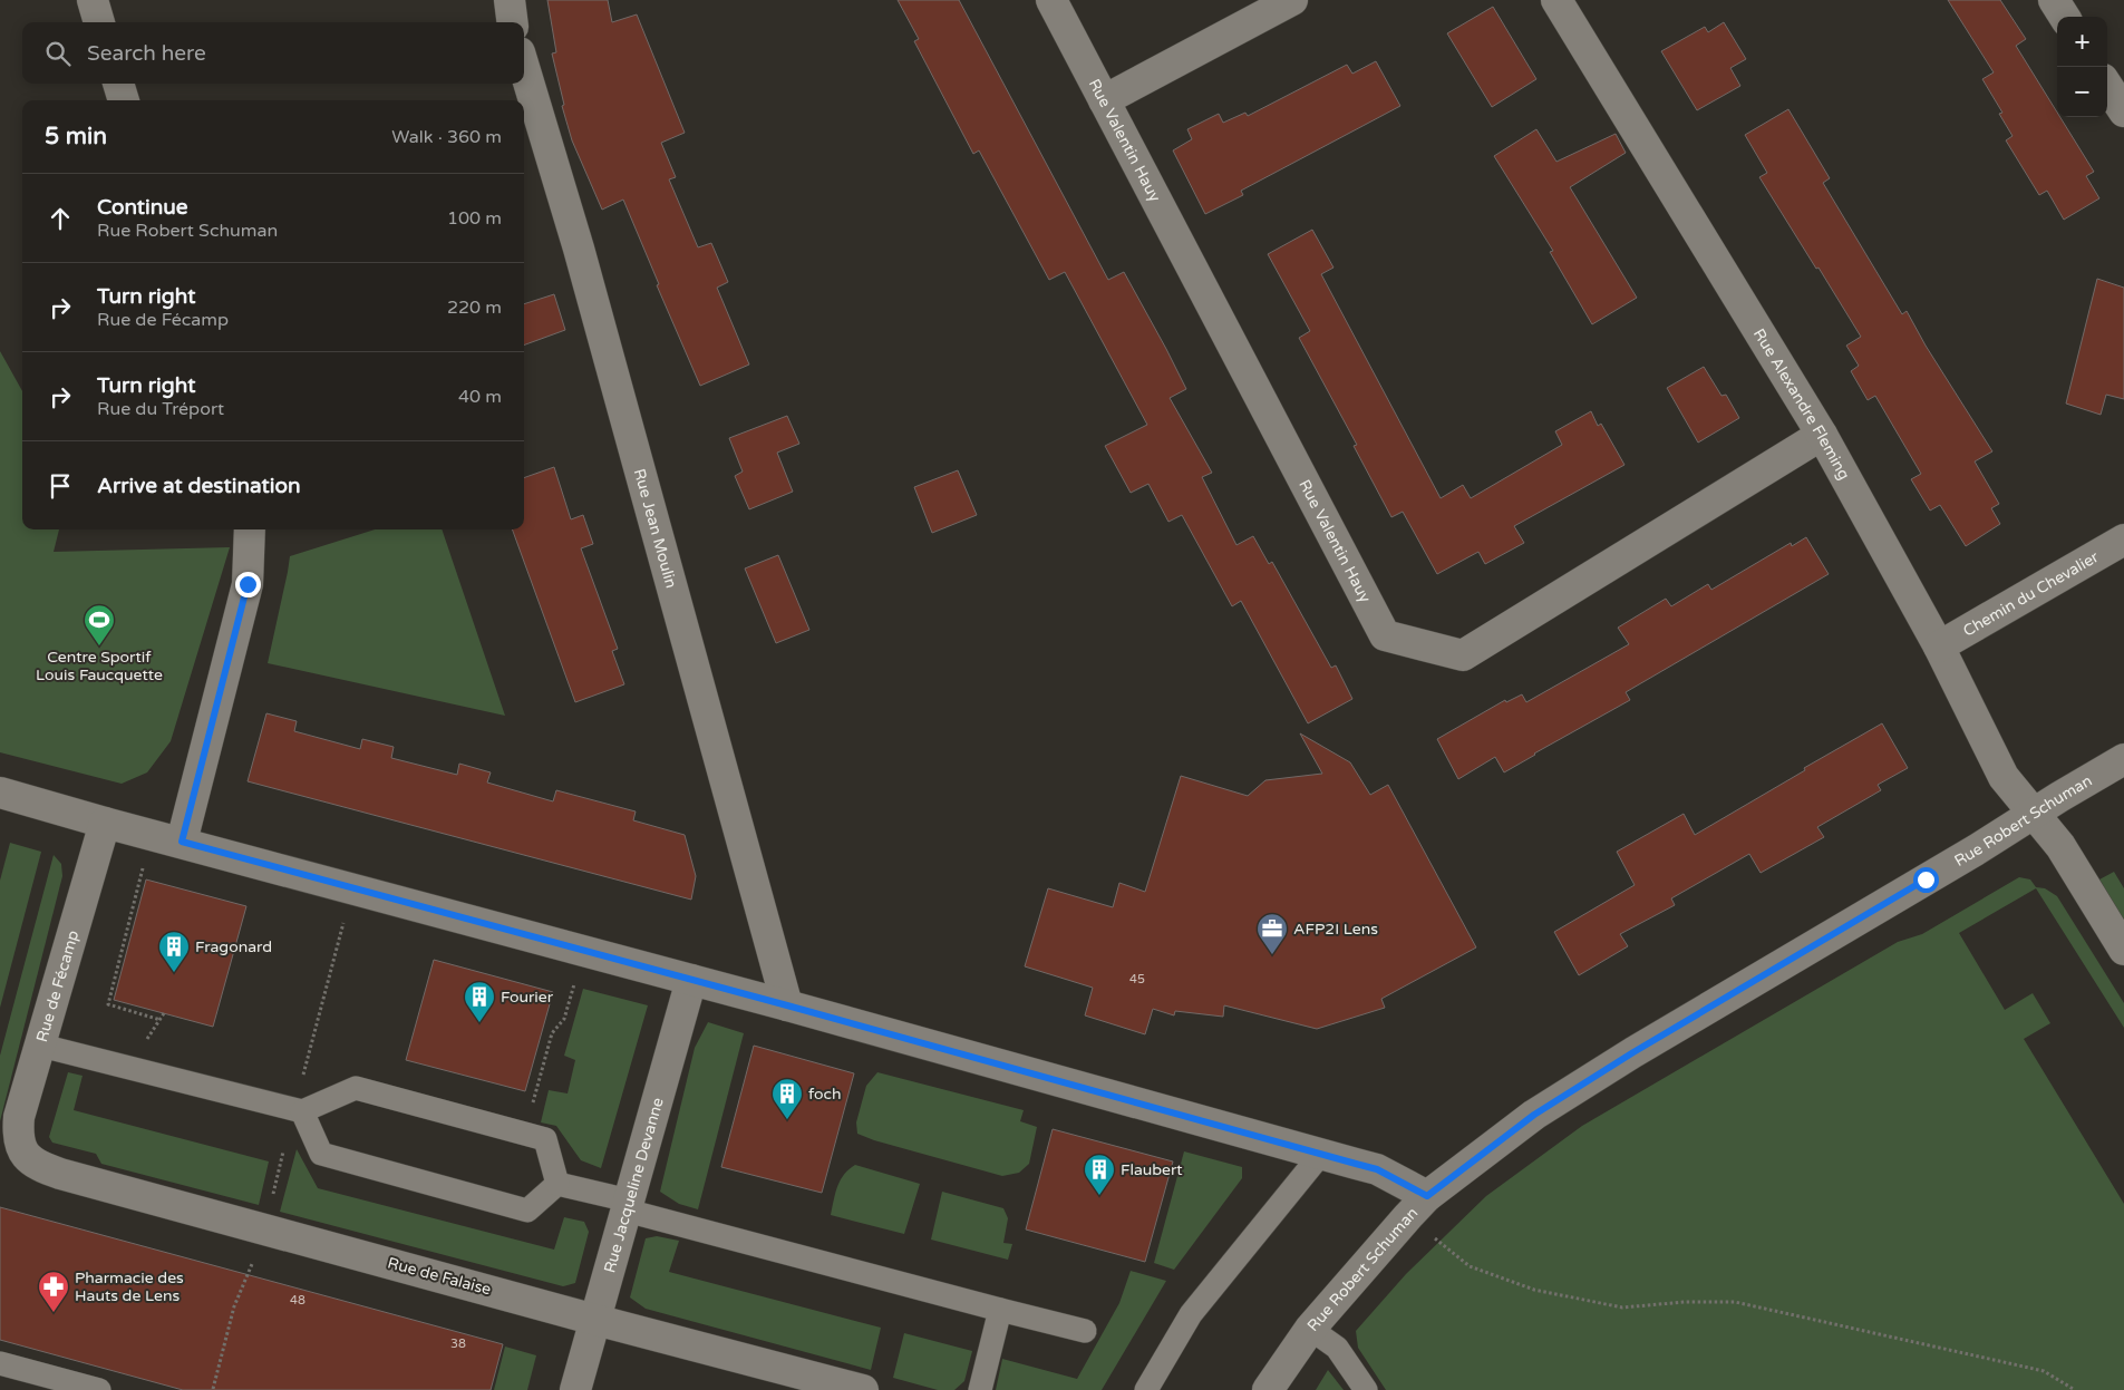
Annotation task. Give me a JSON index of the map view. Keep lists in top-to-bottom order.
{
  "streets": {
    "street": [
      "Rue Valentin Hauy",
      "Rue Alexandre Fleming",
      "Rue Jean Moulin",
      "Chemin du Chevalier",
      "Rue Robert Schuman",
      "Rue de Fécamp",
      "Rue Jacqueline Devanne",
      "Rue de Falaise"
    ]
  },
  "crossings": [
    ["Rue Valentin Hauy", "Rue Alexandre Fleming"],
    ["Rue Alexandre Fleming", "Chemin du Chevalier"],
    ["Rue Alexandre Fleming", "Rue Robert Schuman"],
    ["Rue de Fécamp", "Rue de Falaise"],
    ["Rue Jacqueline Devanne", "Rue de Falaise"]
  ],
  "places": {
    "sports": ["Centre Sportif Louis Faucquette"],
    "office": ["AFP2I Lens"],
    "building": [
      "Fragonard",
      "Fourier",
      "foch",
      "Flaubert"
    ],
    "pharmacy": ["Pharmacie des Hauts de Lens"]
  },
  "house_numbers": ["45", "48", "38"],
  "page": {
    "map_buttons": ["+", "−"],
    "search": "Search here",
    "heading": ["5 min", "Walk · 360 m"],
    "list": [
      ["Continue", "Rue Robert Schuman", "100 m"],
      ["Turn right", "Rue de Fécamp", "220 m"],
      ["Turn right", "Rue du Tréport", "40 m"],
      "Arrive at destination"
    ]
  }
}
